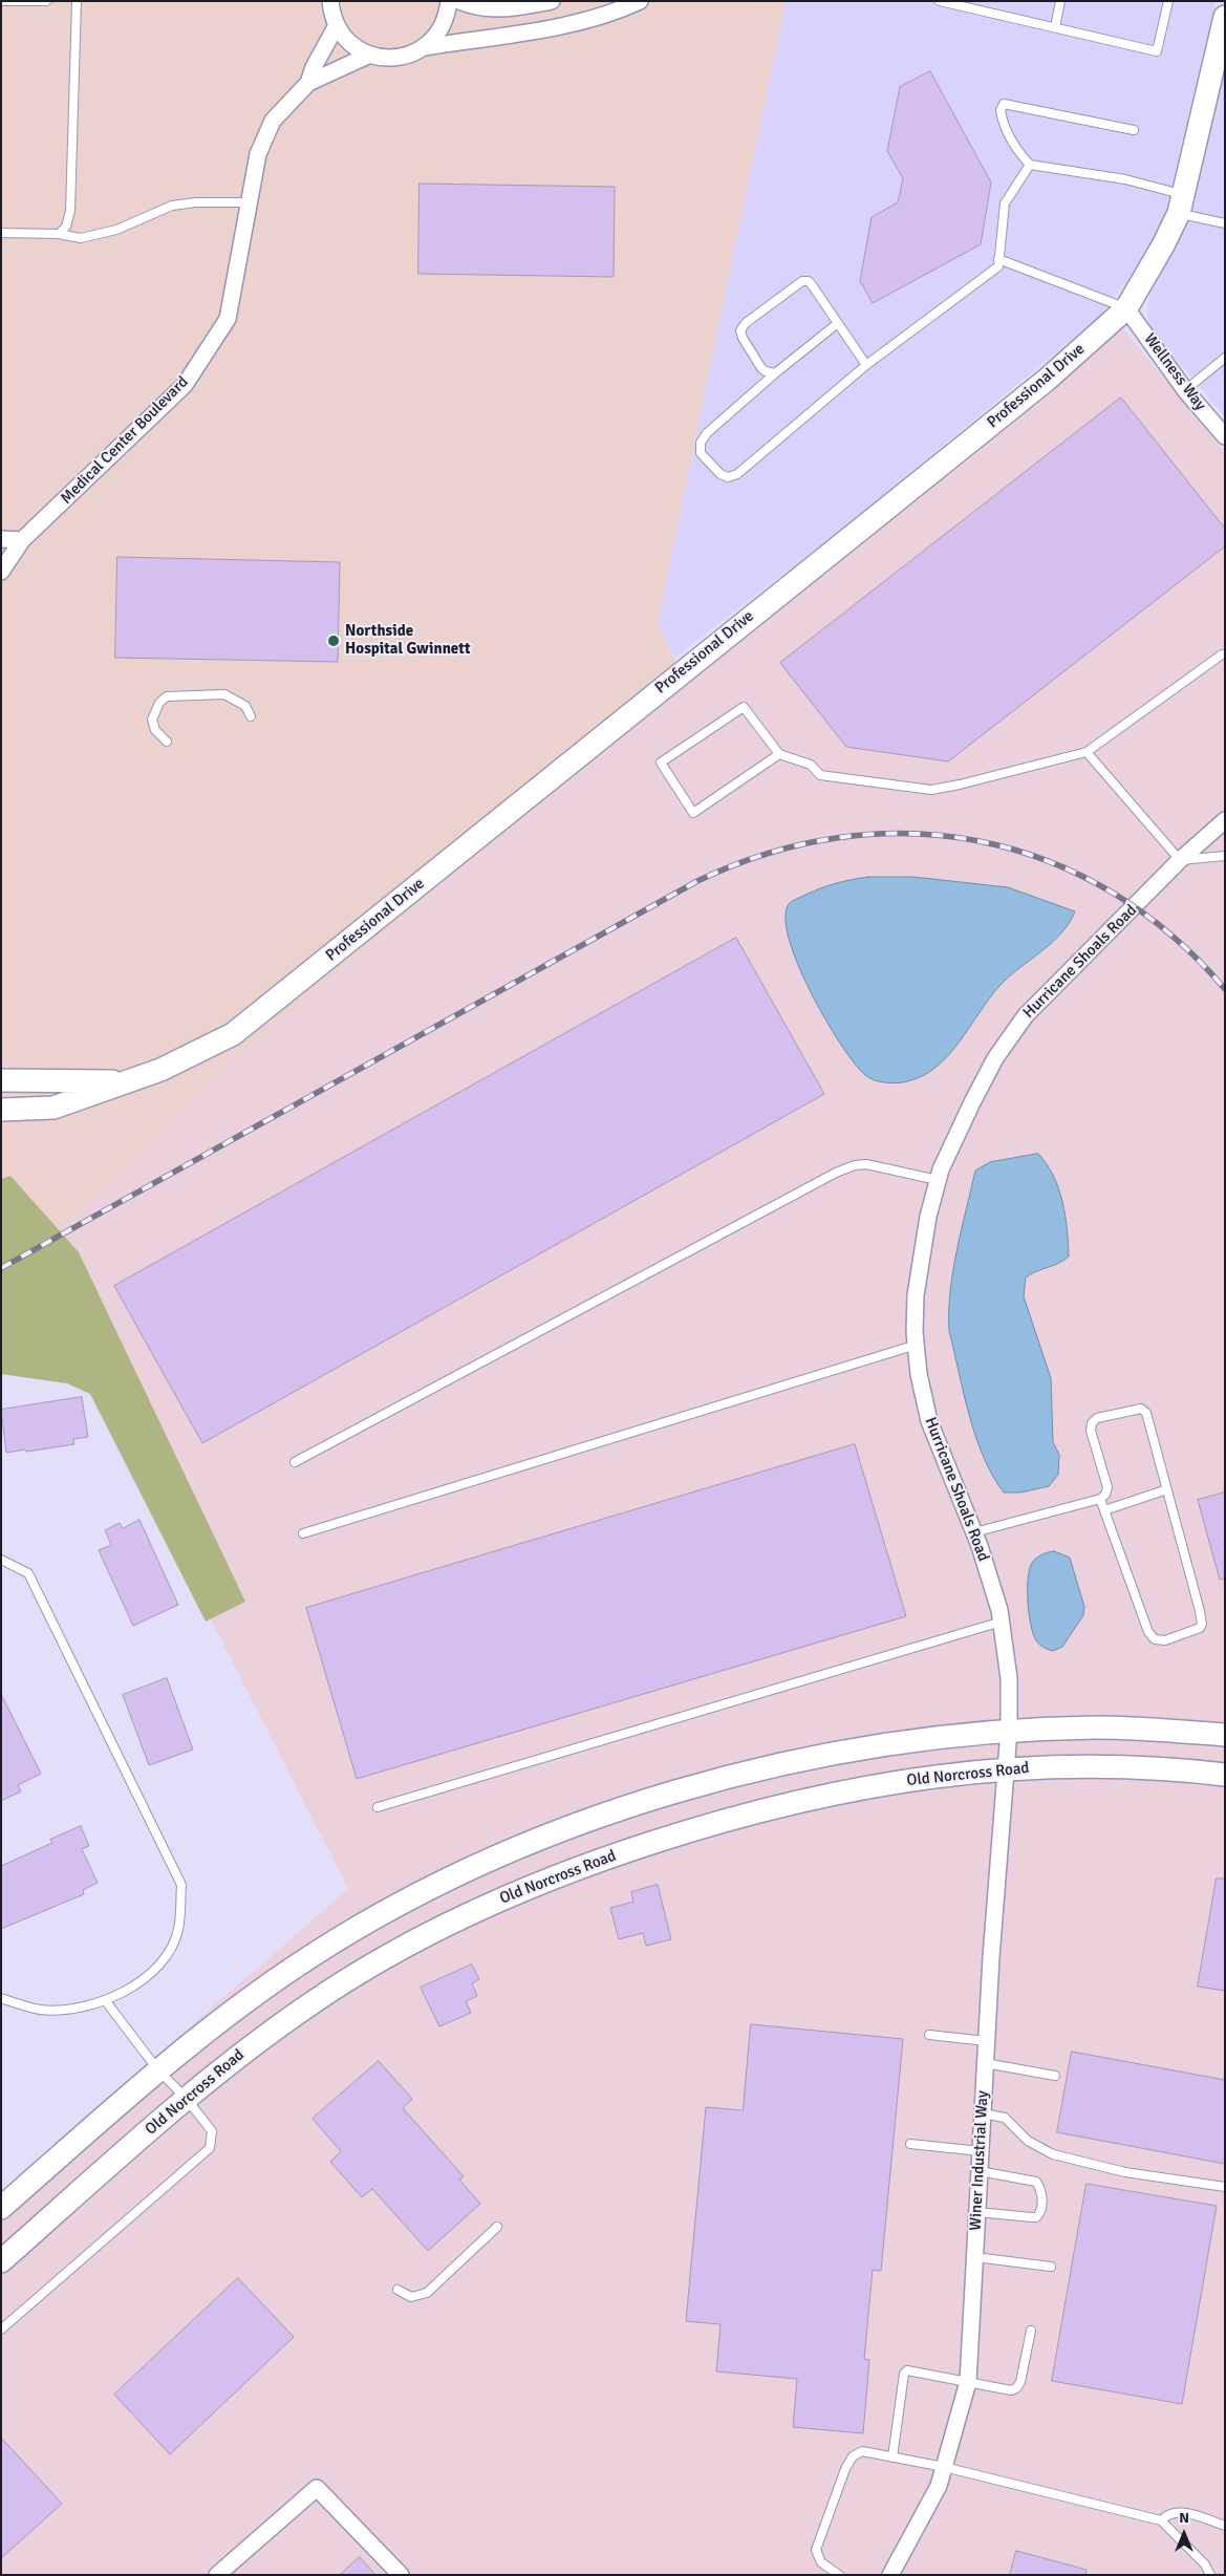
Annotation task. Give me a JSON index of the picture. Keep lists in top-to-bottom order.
{
  "streets": {
    "main road": ["Professional Drive", "Old Norcross Road"],
    "street": [
      "Wellness Way",
      "Medical Center Boulevard",
      "Hurricane Shoals Road",
      "Winer Industrial Way"
    ]
  },
  "crossings": [
    ["Wellness Way", "Professional Drive"],
    ["Hurricane Shoals Road", "Winer Industrial Way"],
    ["Old Norcross Road", "Winer Industrial Way"]
  ],
  "places": ["Northside Hospital Gwinnett"],
  "north": "top"
}
